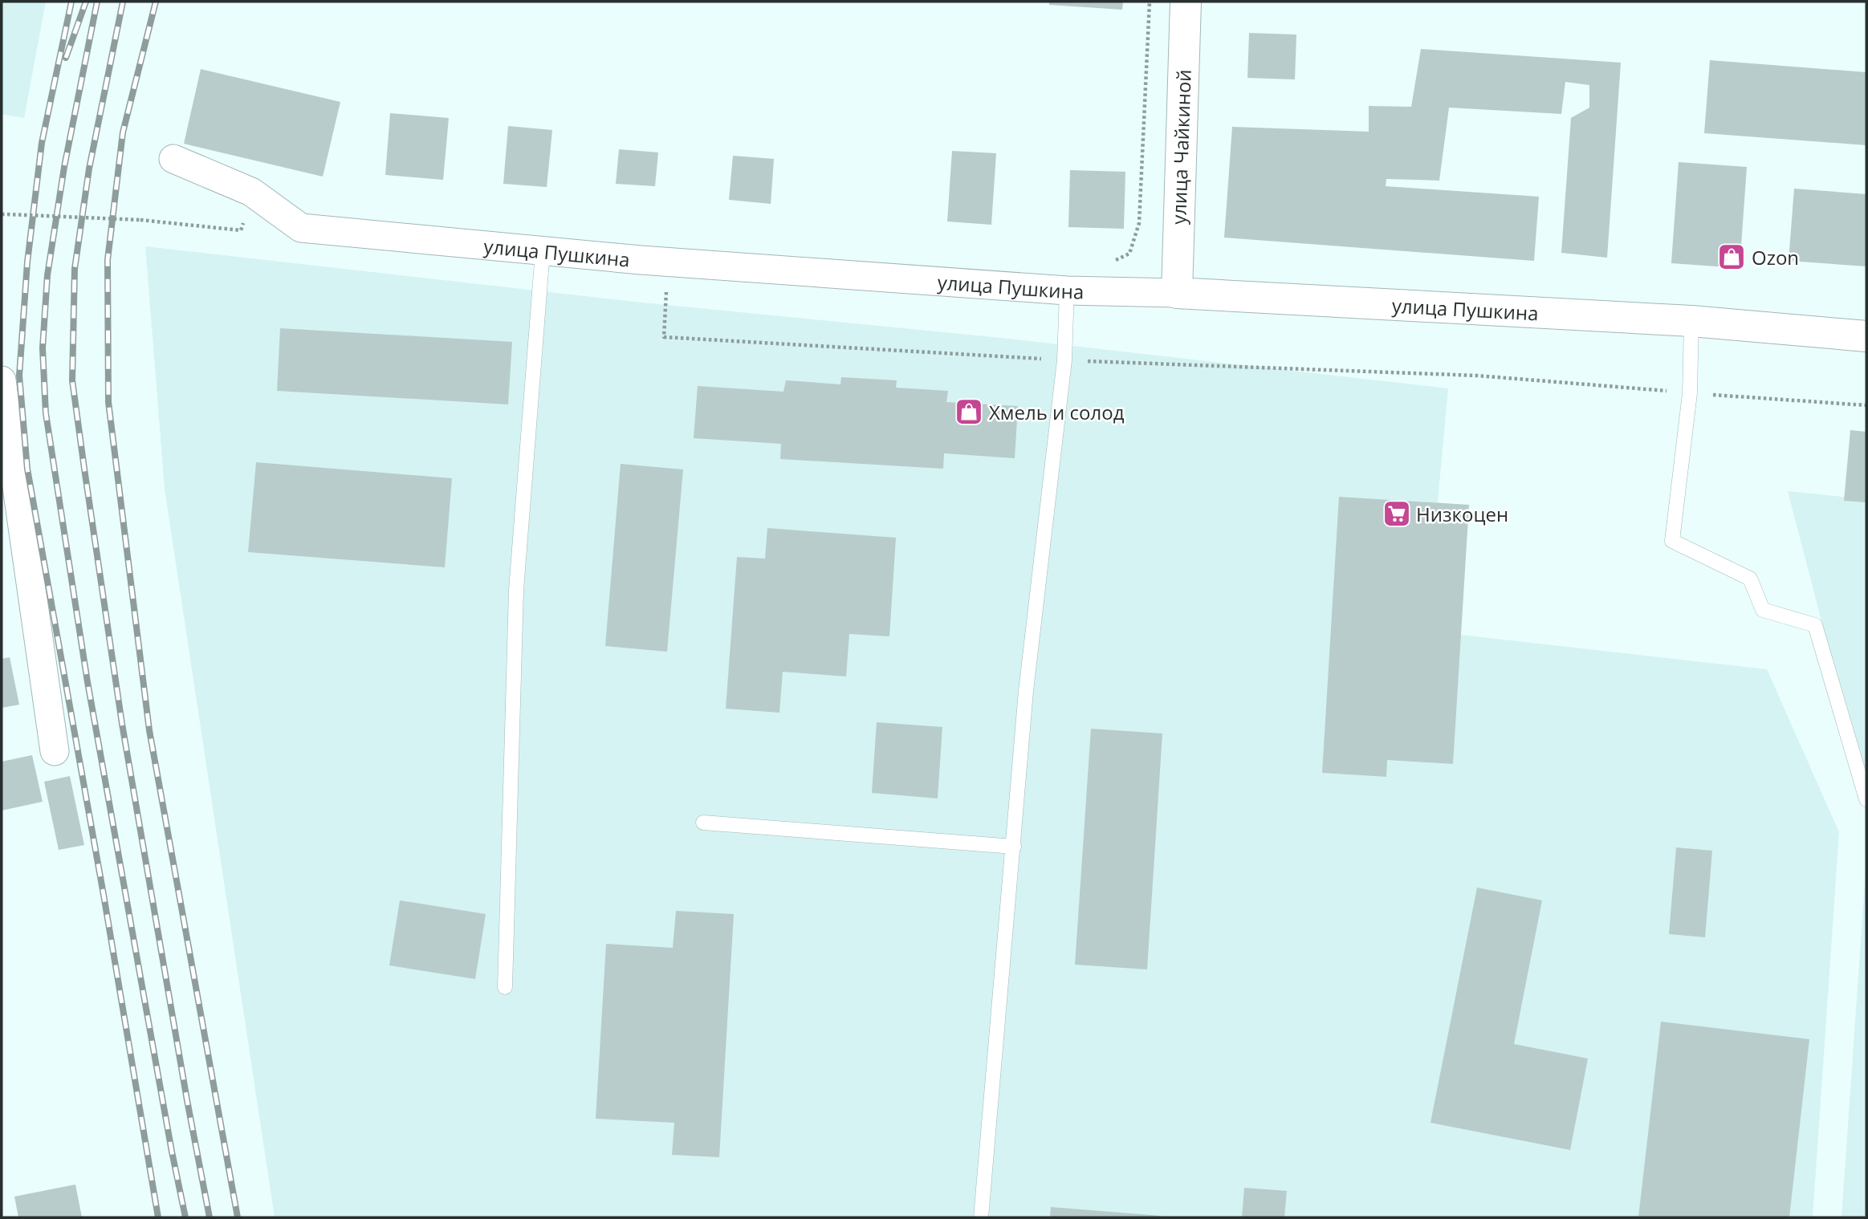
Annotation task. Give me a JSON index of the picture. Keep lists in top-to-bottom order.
{
  "streets": {
    "street": ["улица Чайкиной", "улица Пушкина"]
  },
  "crossings": [
    ["улица Чайкиной", "улица Пушкина"]
  ],
  "places": {
    "shop": ["Ozon", "Хмель и солод"],
    "supermarket": ["Низкоцен"]
  }
}
